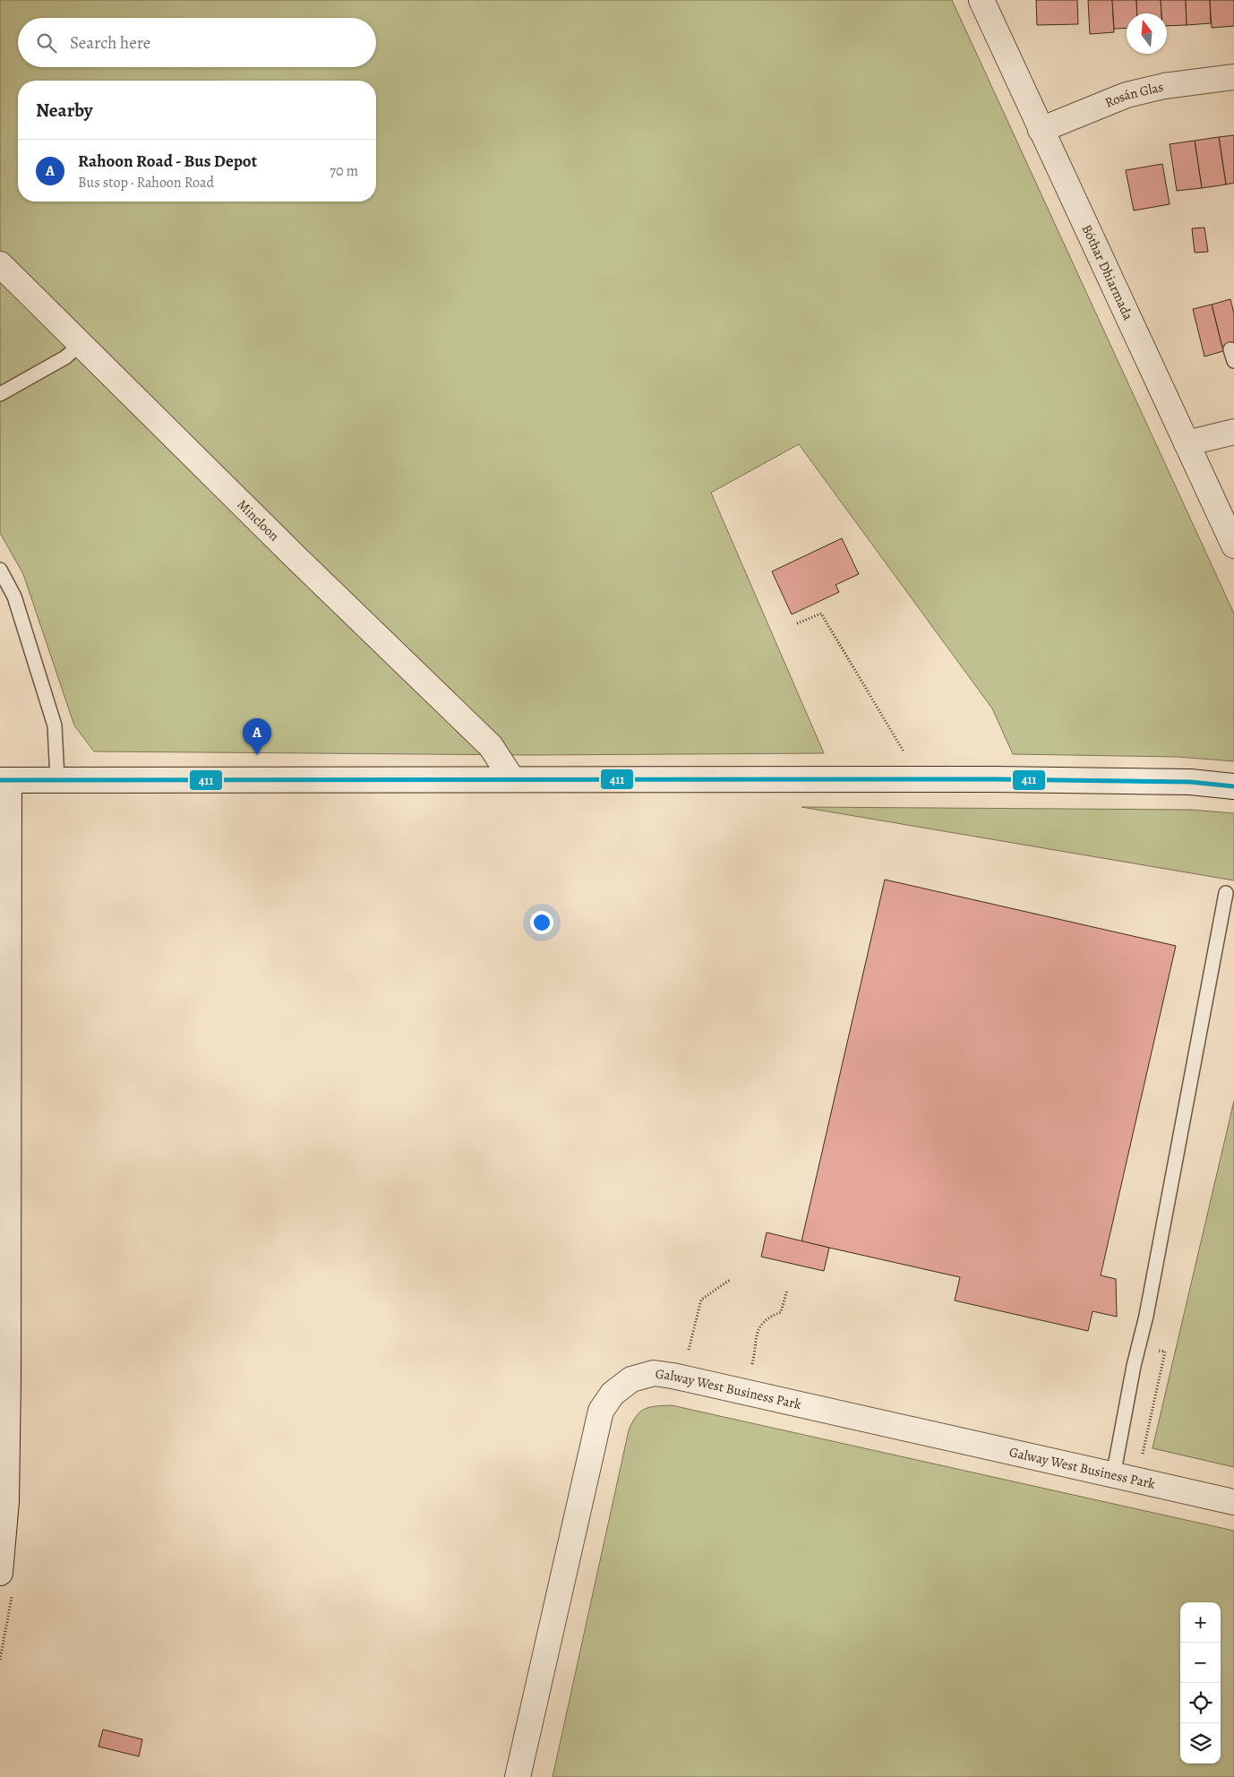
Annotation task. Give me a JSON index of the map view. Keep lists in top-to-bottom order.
{
  "streets": {
    "street": [
      "Rosán Glas",
      "Bóthar Dhiarmada",
      "Mincloon",
      "Galway West Business Park"
    ]
  },
  "crossings": [
    ["Rosán Glas", "Bóthar Dhiarmada"]
  ],
  "lines": ["transit line 411"],
  "north": "top",
  "page": {
    "search": "Search here",
    "heading": "Nearby",
    "list": [
      {
        "mark": "A",
        "name": "Rahoon Road - Bus Depot",
        "note": "Bus stop · Rahoon Road",
        "value": "70 m"
      }
    ],
    "pins": "A",
    "map_buttons": ["+", "−"]
  }
}
